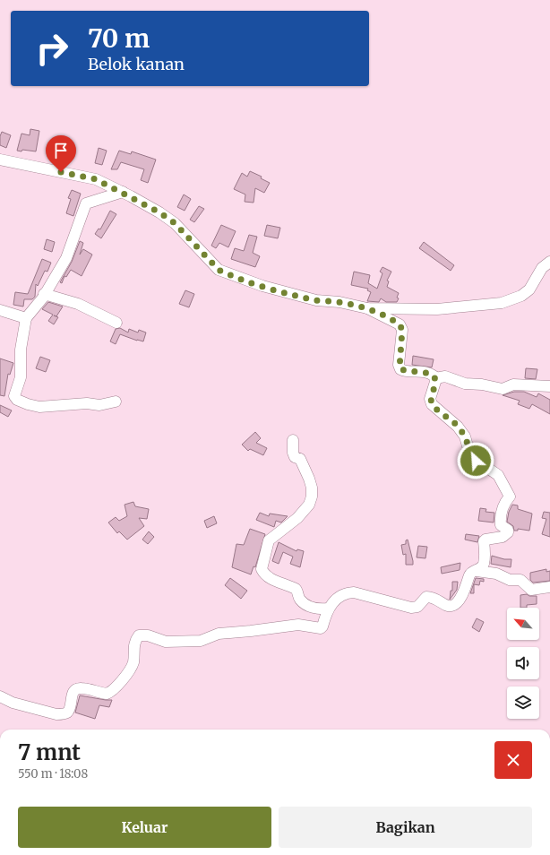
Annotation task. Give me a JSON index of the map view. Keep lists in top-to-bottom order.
{
  "north": "top left",
  "page": {
    "turn": ["70 m", "Belok kanan"],
    "heading": ["7 mnt", "550 m · 18:08"],
    "buttons": ["Keluar", "Bagikan"]
  }
}
